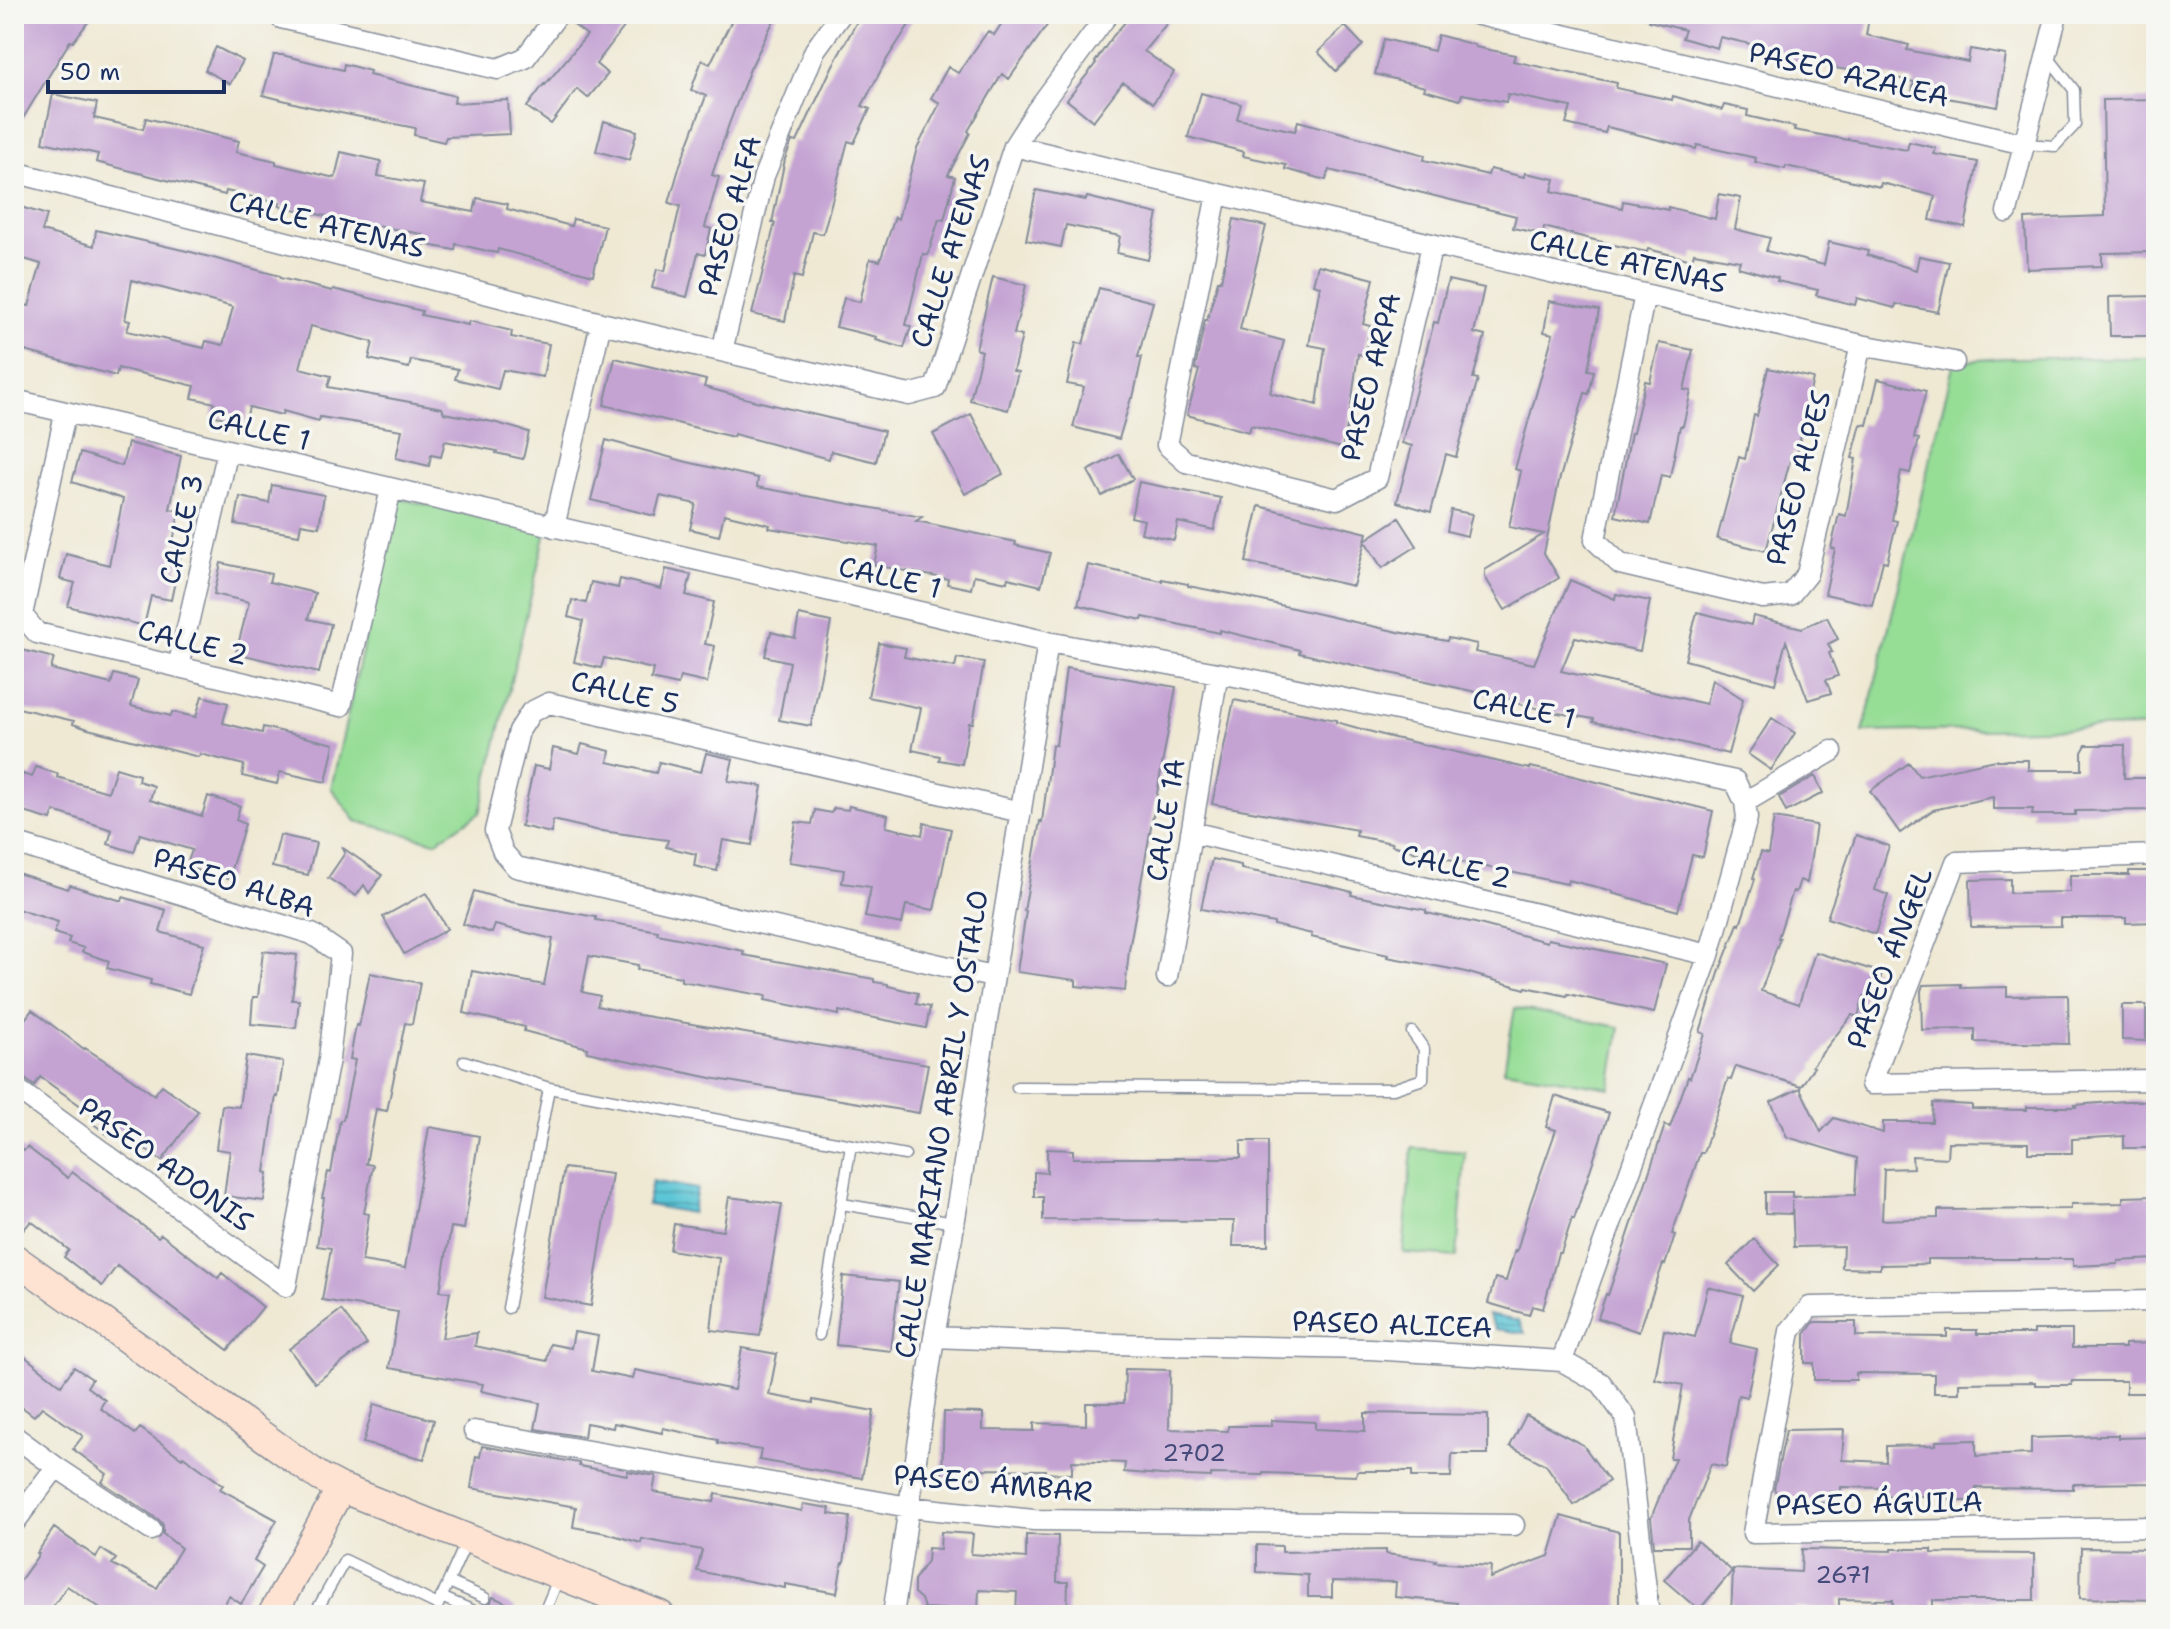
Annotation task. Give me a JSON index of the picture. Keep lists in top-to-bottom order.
{
  "streets": {
    "street": [
      "PASEO AZALEA",
      "PASEO ALFA",
      "CALLE ATENAS",
      "PASEO ARPA",
      "CALLE 1",
      "PASEO ALPES",
      "CALLE 3",
      "CALLE 2",
      "CALLE 5",
      "CALLE 1A",
      "PASEO ALBA",
      "PASEO ÁNGEL",
      "CALLE MARIANO ABRIL Y OSTALO",
      "PASEO ADONIS",
      "PASEO ALICEA",
      "PASEO ÁMBAR",
      "PASEO ÁGUILA"
    ]
  },
  "crossings": [
    ["PASEO ALFA", "CALLE ATENAS"],
    ["CALLE ATENAS", "PASEO ARPA"],
    ["CALLE ATENAS", "PASEO ALPES"],
    ["CALLE 1", "CALLE 3"],
    ["CALLE 1", "CALLE 2"],
    ["CALLE 1", "CALLE 1A"],
    ["CALLE 1", "CALLE MARIANO ABRIL Y OSTALO"],
    ["CALLE 3", "CALLE 2"],
    ["CALLE 2", "CALLE 1A"],
    ["CALLE 5", "CALLE MARIANO ABRIL Y OSTALO"],
    ["PASEO ALBA", "PASEO ADONIS"],
    ["CALLE MARIANO ABRIL Y OSTALO", "PASEO ALICEA"],
    ["CALLE MARIANO ABRIL Y OSTALO", "PASEO ÁMBAR"]
  ],
  "house_numbers": ["2702", "2671"],
  "scale_bar": "50 m"
}
